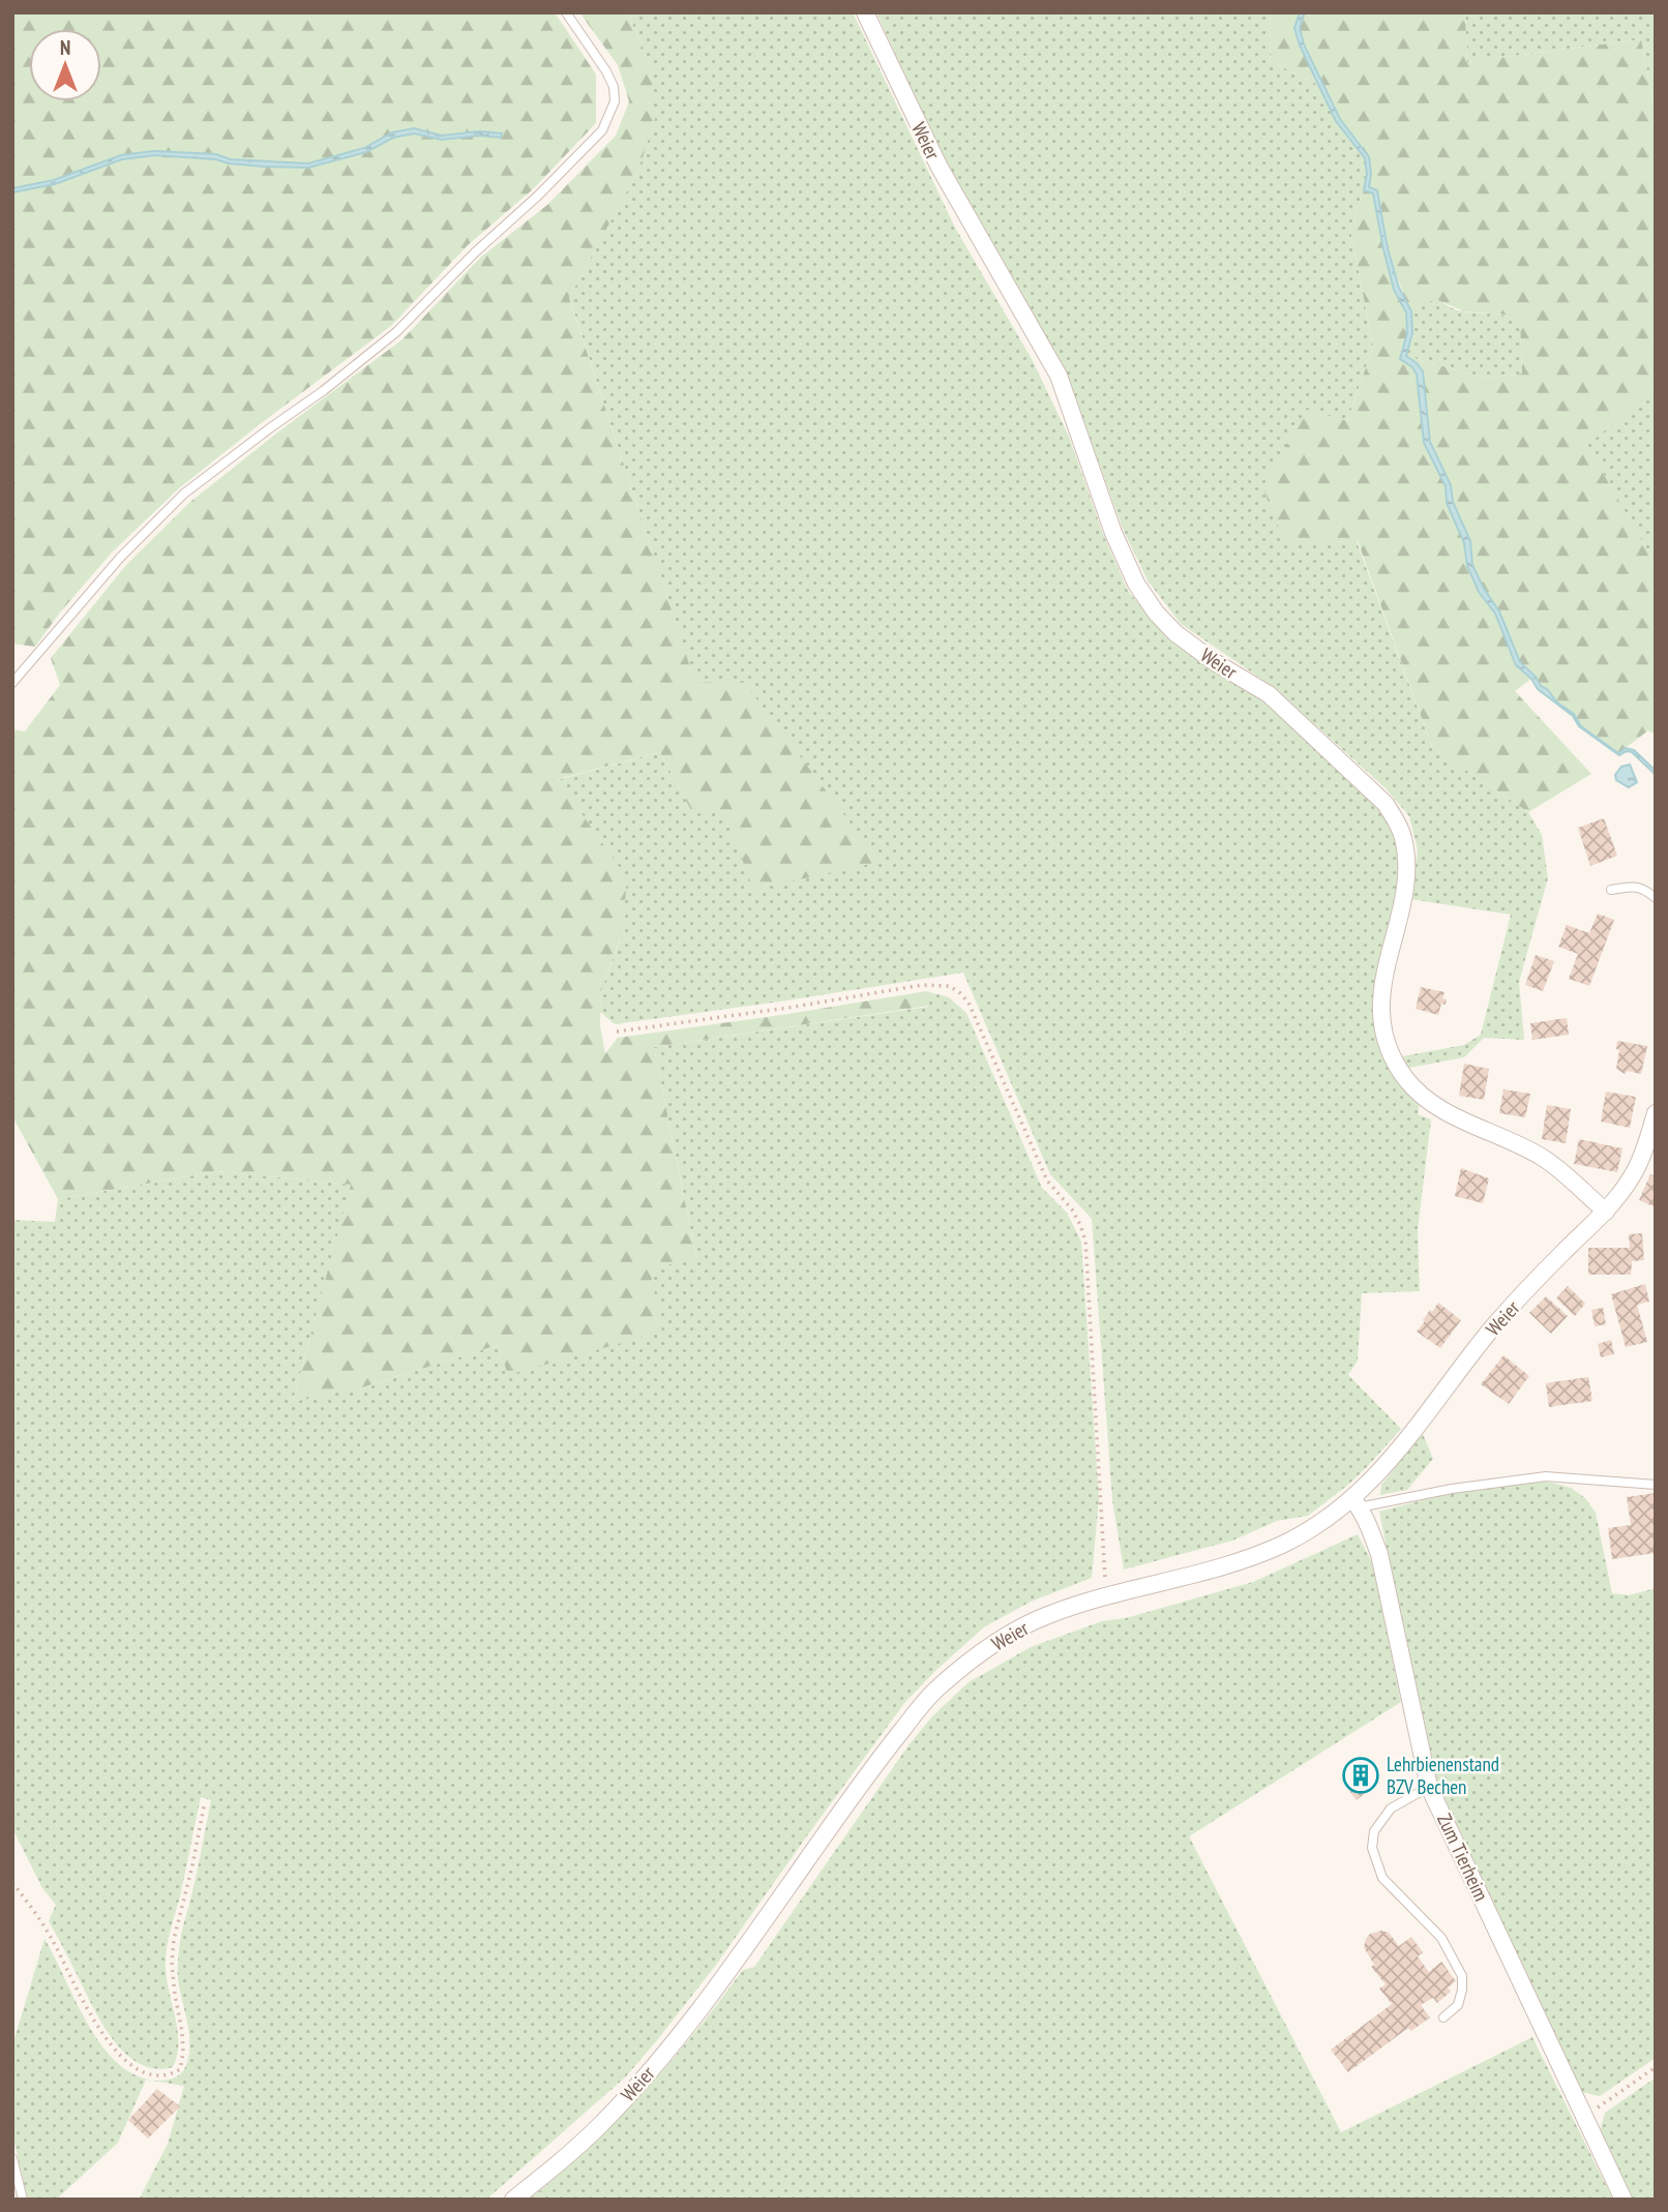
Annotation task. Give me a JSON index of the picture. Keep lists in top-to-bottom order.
{
  "streets": {
    "street": ["Weier", "Zum Tierheim"]
  },
  "crossings": [
    ["Weier", "Zum Tierheim"]
  ],
  "places": {
    "building": ["Lehrbienenstand BZV Bechen"]
  },
  "north": "top"
}
